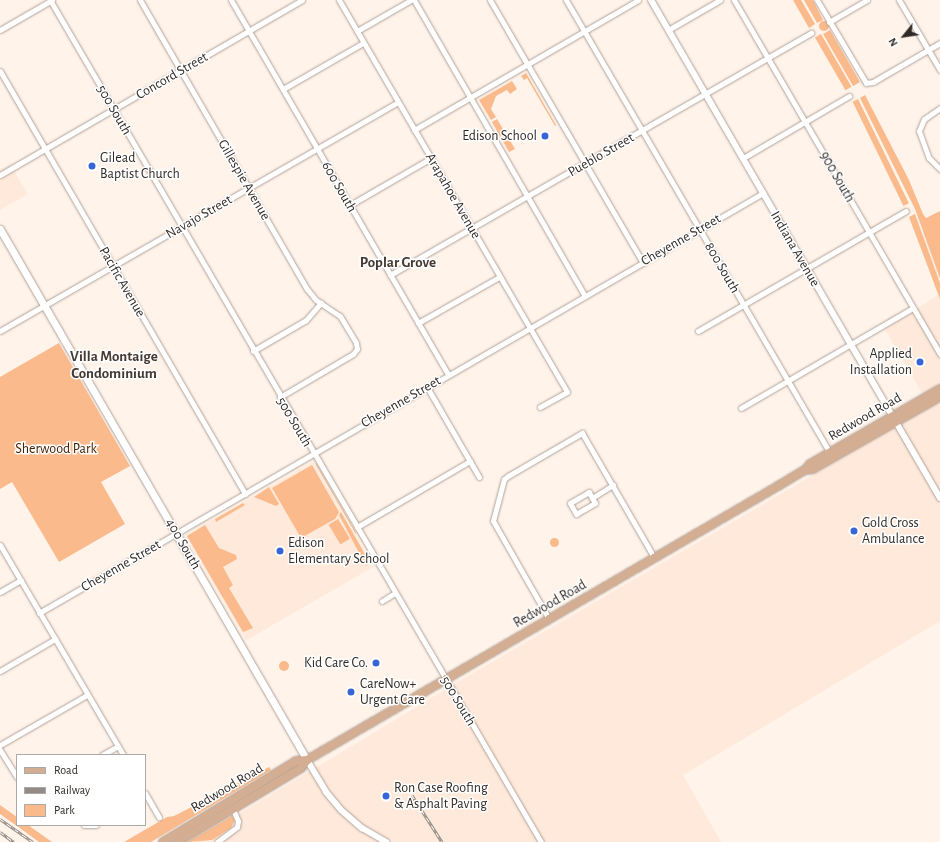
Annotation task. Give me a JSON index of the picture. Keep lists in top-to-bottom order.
{
  "streets": {
    "main road": ["Redwood Road", "400 South"],
    "street": [
      "Concord Street",
      "500 South",
      "Pueblo Street",
      "900 South",
      "Gillespie Avenue",
      "600 South",
      "Arapahoe Avenue",
      "Navajo Street",
      "Cheyenne Street",
      "Indiana Avenue",
      "800 South",
      "Pacific Avenue"
    ]
  },
  "crossings": [
    ["Concord Street", "500 South"],
    ["Concord Street", "Gillespie Avenue"],
    ["Concord Street", "600 South"],
    ["Concord Street", "Pacific Avenue"],
    ["500 South", "Gillespie Avenue"],
    ["500 South", "Navajo Street"],
    ["500 South", "Cheyenne Street"],
    ["500 South", "Redwood Road"],
    ["Pueblo Street", "900 South"],
    ["Pueblo Street", "600 South"],
    ["Pueblo Street", "Arapahoe Avenue"],
    ["Pueblo Street", "Indiana Avenue"],
    ["Pueblo Street", "800 South"],
    ["Gillespie Avenue", "Navajo Street"],
    ["600 South", "Navajo Street"],
    ["600 South", "Cheyenne Street"],
    ["Arapahoe Avenue", "Navajo Street"],
    ["Arapahoe Avenue", "Cheyenne Street"],
    ["Navajo Street", "Pacific Avenue"],
    ["Navajo Street", "400 South"],
    ["Cheyenne Street", "Indiana Avenue"],
    ["Cheyenne Street", "800 South"],
    ["Cheyenne Street", "Pacific Avenue"],
    ["Cheyenne Street", "400 South"],
    ["Indiana Avenue", "Redwood Road"],
    ["800 South", "Redwood Road"],
    ["Redwood Road", "400 South"]
  ],
  "districts": ["Poplar Grove", "Villa Montaige Condominium"],
  "parks": ["Sherwood Park"],
  "places": [
    "Edison School",
    "Gilead Baptist Church",
    "Applied Installation",
    "Gold Cross Ambulance",
    "Edison Elementary School",
    "Kid Care Co.",
    "CareNow+ Urgent Care",
    "Ron Case Roofing & Asphalt Paving"
  ],
  "legend": ["Road", "Railway", "Park"],
  "north": "bottom left"
}
